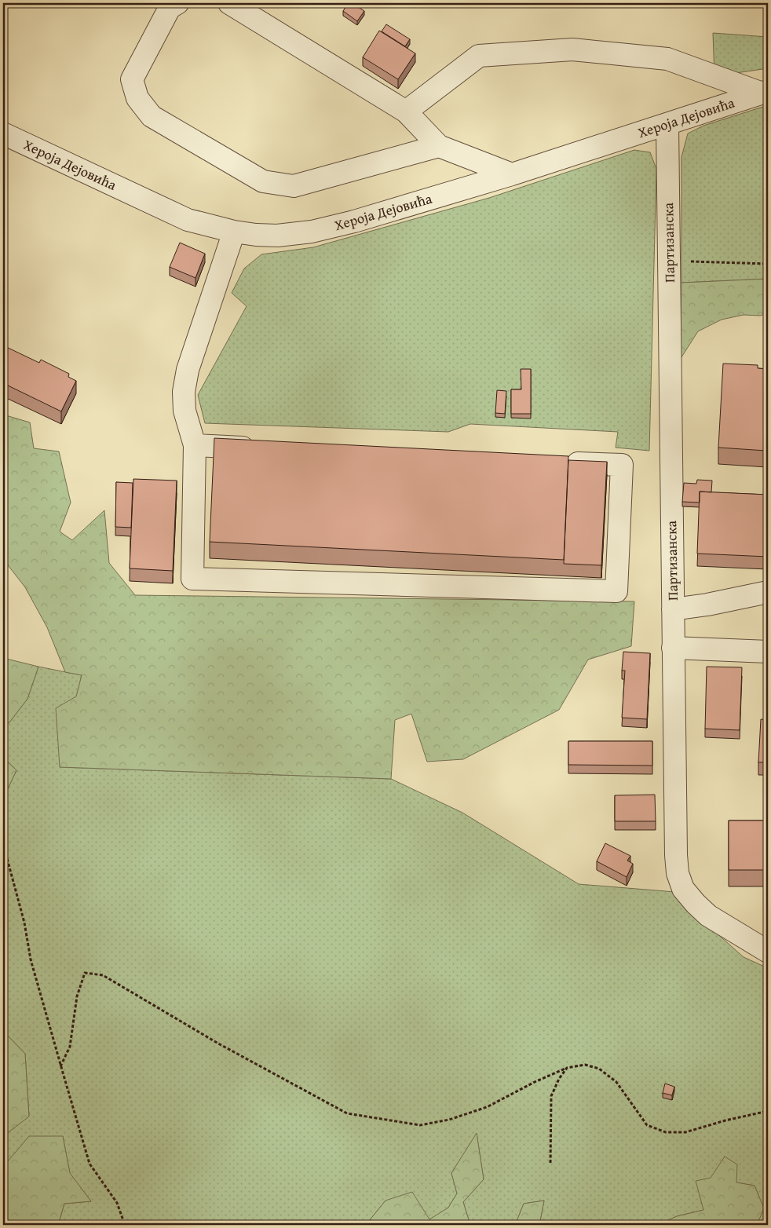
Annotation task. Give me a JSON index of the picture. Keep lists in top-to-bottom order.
{
  "streets": {
    "street": ["Хероја Дејовића", "Партизанска"]
  },
  "crossings": [
    ["Хероја Дејовића", "Партизанска"]
  ]
}
